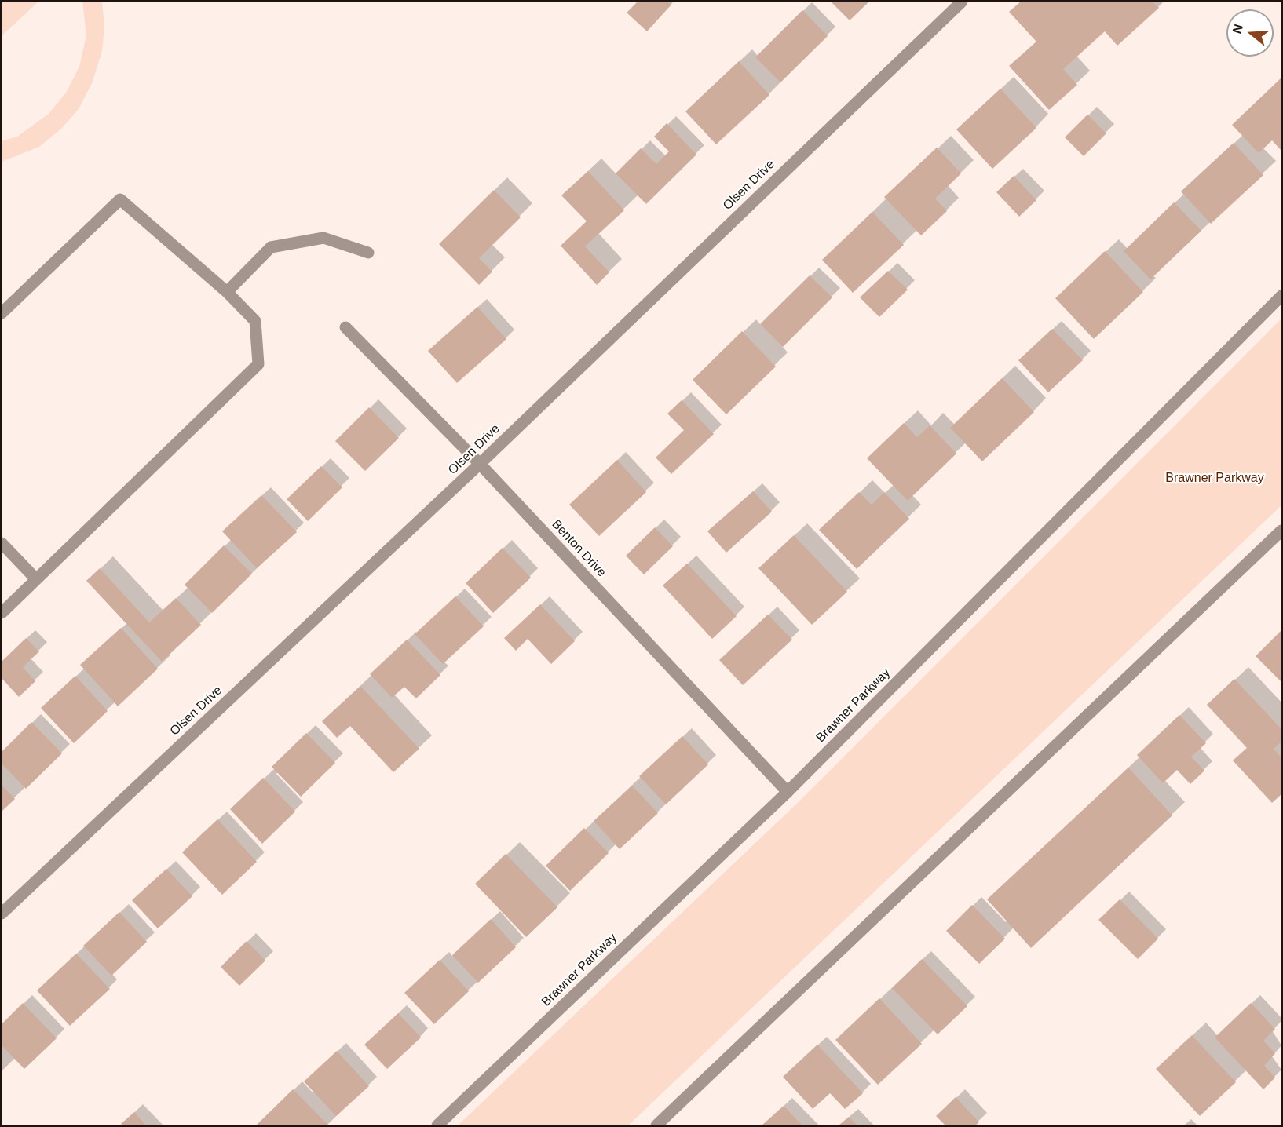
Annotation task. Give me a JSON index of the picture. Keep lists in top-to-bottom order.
{
  "streets": {
    "street": ["Olsen Drive", "Benton Drive", "Brawner Parkway"]
  },
  "crossings": [
    ["Olsen Drive", "Benton Drive"],
    ["Benton Drive", "Brawner Parkway"]
  ],
  "parks": ["Brawner Parkway"],
  "north": "left"
}
